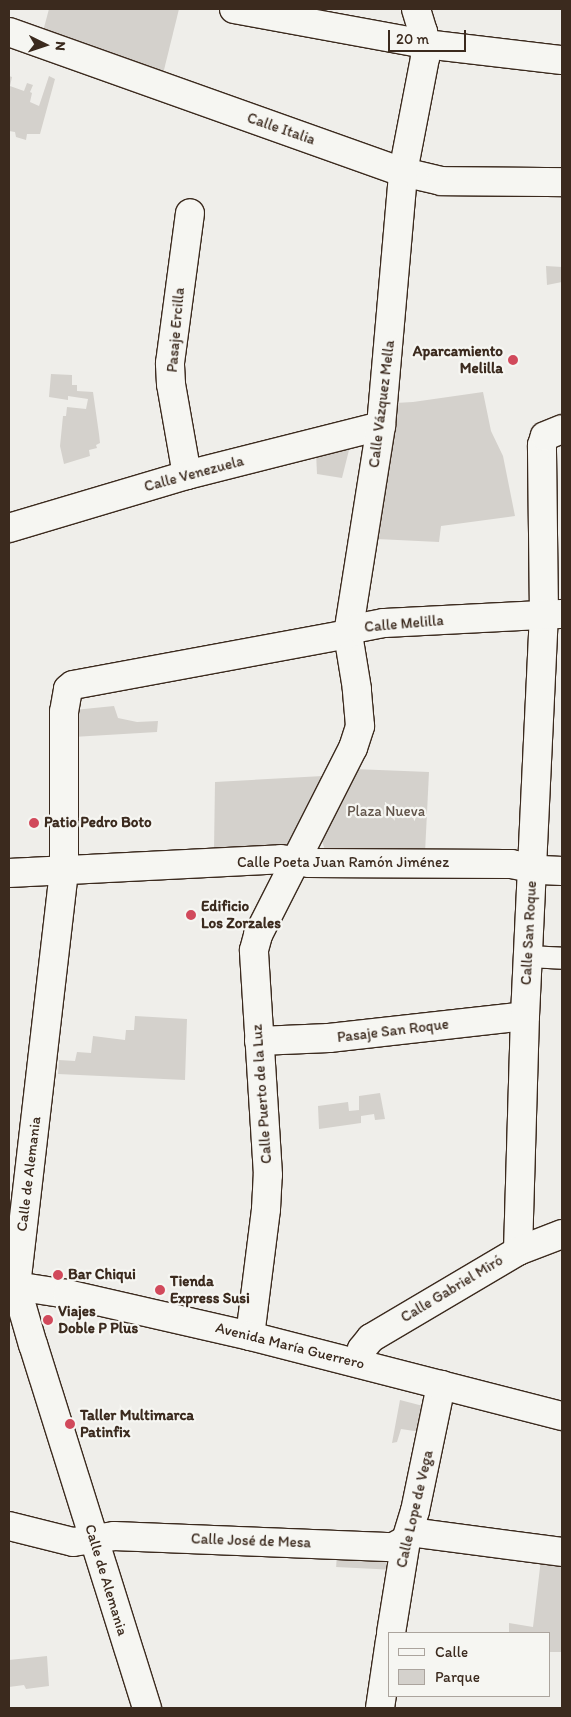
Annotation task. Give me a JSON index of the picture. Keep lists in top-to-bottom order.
{
  "streets": {
    "street": [
      "Calle Italia",
      "Pasaje Ercilla",
      "Calle Vázquez Mella",
      "Calle Venezuela",
      "Calle Melilla",
      "Calle Poeta Juan Ramón Jiménez",
      "Calle San Roque",
      "Pasaje San Roque",
      "Calle Puerto de la Luz",
      "Calle de Alemania",
      "Calle Gabriel Miró",
      "Avenida María Guerrero",
      "Calle Lope de Vega",
      "Calle José de Mesa"
    ]
  },
  "crossings": [
    ["Calle Italia", "Calle Vázquez Mella"],
    ["Pasaje Ercilla", "Calle Venezuela"],
    ["Calle Vázquez Mella", "Calle Venezuela"],
    ["Calle Vázquez Mella", "Calle Melilla"],
    ["Calle Vázquez Mella", "Calle Poeta Juan Ramón Jiménez"],
    ["Calle Vázquez Mella", "Calle Puerto de la Luz"],
    ["Calle Melilla", "Calle San Roque"],
    ["Calle Melilla", "Calle de Alemania"],
    ["Calle Poeta Juan Ramón Jiménez", "Calle San Roque"],
    ["Calle Poeta Juan Ramón Jiménez", "Calle Puerto de la Luz"],
    ["Calle Poeta Juan Ramón Jiménez", "Calle de Alemania"],
    ["Calle San Roque", "Pasaje San Roque"],
    ["Calle San Roque", "Calle Gabriel Miró"],
    ["Pasaje San Roque", "Calle Puerto de la Luz"],
    ["Calle Puerto de la Luz", "Avenida María Guerrero"],
    ["Calle de Alemania", "Avenida María Guerrero"],
    ["Calle de Alemania", "Calle José de Mesa"],
    ["Calle Gabriel Miró", "Avenida María Guerrero"],
    ["Avenida María Guerrero", "Calle Lope de Vega"],
    ["Calle Lope de Vega", "Calle José de Mesa"]
  ],
  "parks": ["Plaza Nueva"],
  "places": [
    "Aparcamiento Melilla",
    "Patio Pedro Boto",
    "Edificio Los Zorzales",
    "Bar Chiqui",
    "Tienda Express Susi",
    "Viajes Doble P Plus",
    "Taller Multimarca Patinfix"
  ],
  "legend": ["Calle", "Parque"],
  "scale_bar": "20 m",
  "north": "right"
}
